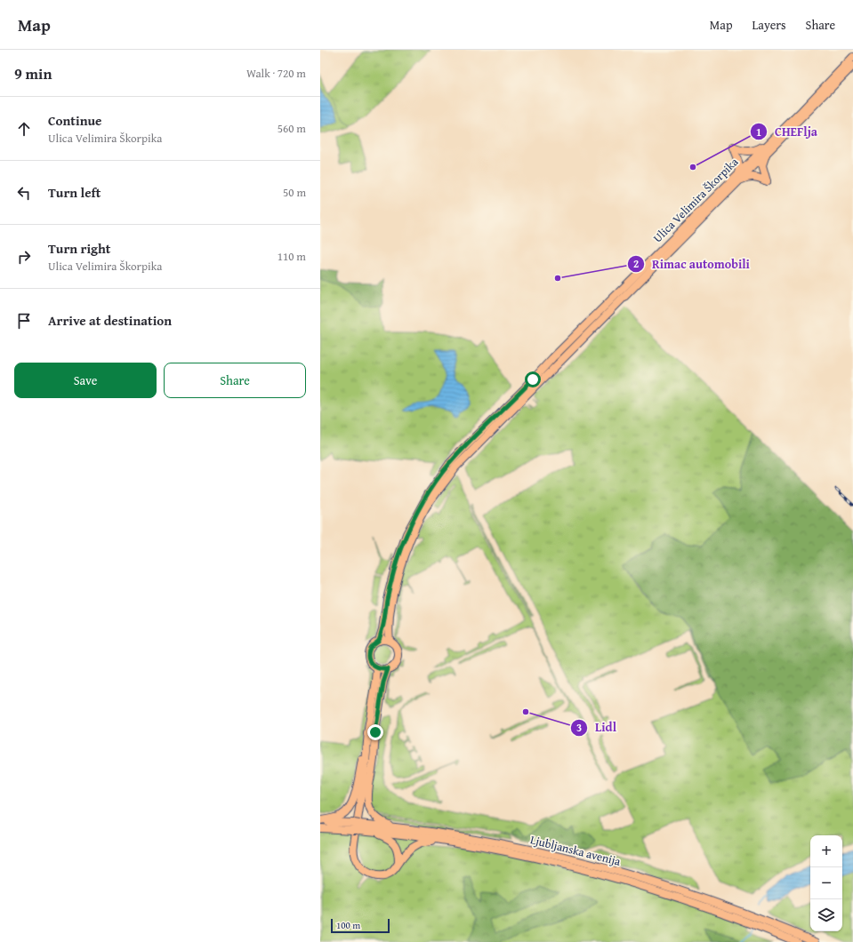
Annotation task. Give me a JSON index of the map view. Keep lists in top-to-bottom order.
{
  "streets": {
    "main road": ["Ulica Velimira Škorpika", "Ljubljanska avenija"]
  },
  "places": ["CHEFlja", "Rimac automobili", "Lidl"],
  "scale_bar": "100 m",
  "page": {
    "header": "Map",
    "nav": ["Map", "Layers", "Share"],
    "heading": ["9 min", "Walk · 720 m"],
    "list": [
      ["Continue", "Ulica Velimira Škorpika", "560 m"],
      ["Turn left", "50 m"],
      ["Turn right", "Ulica Velimira Škorpika", "110 m"],
      "Arrive at destination"
    ],
    "buttons": ["Save", "Share"],
    "map_buttons": ["+", "−"],
    "scale": "100 m"
  }
}
